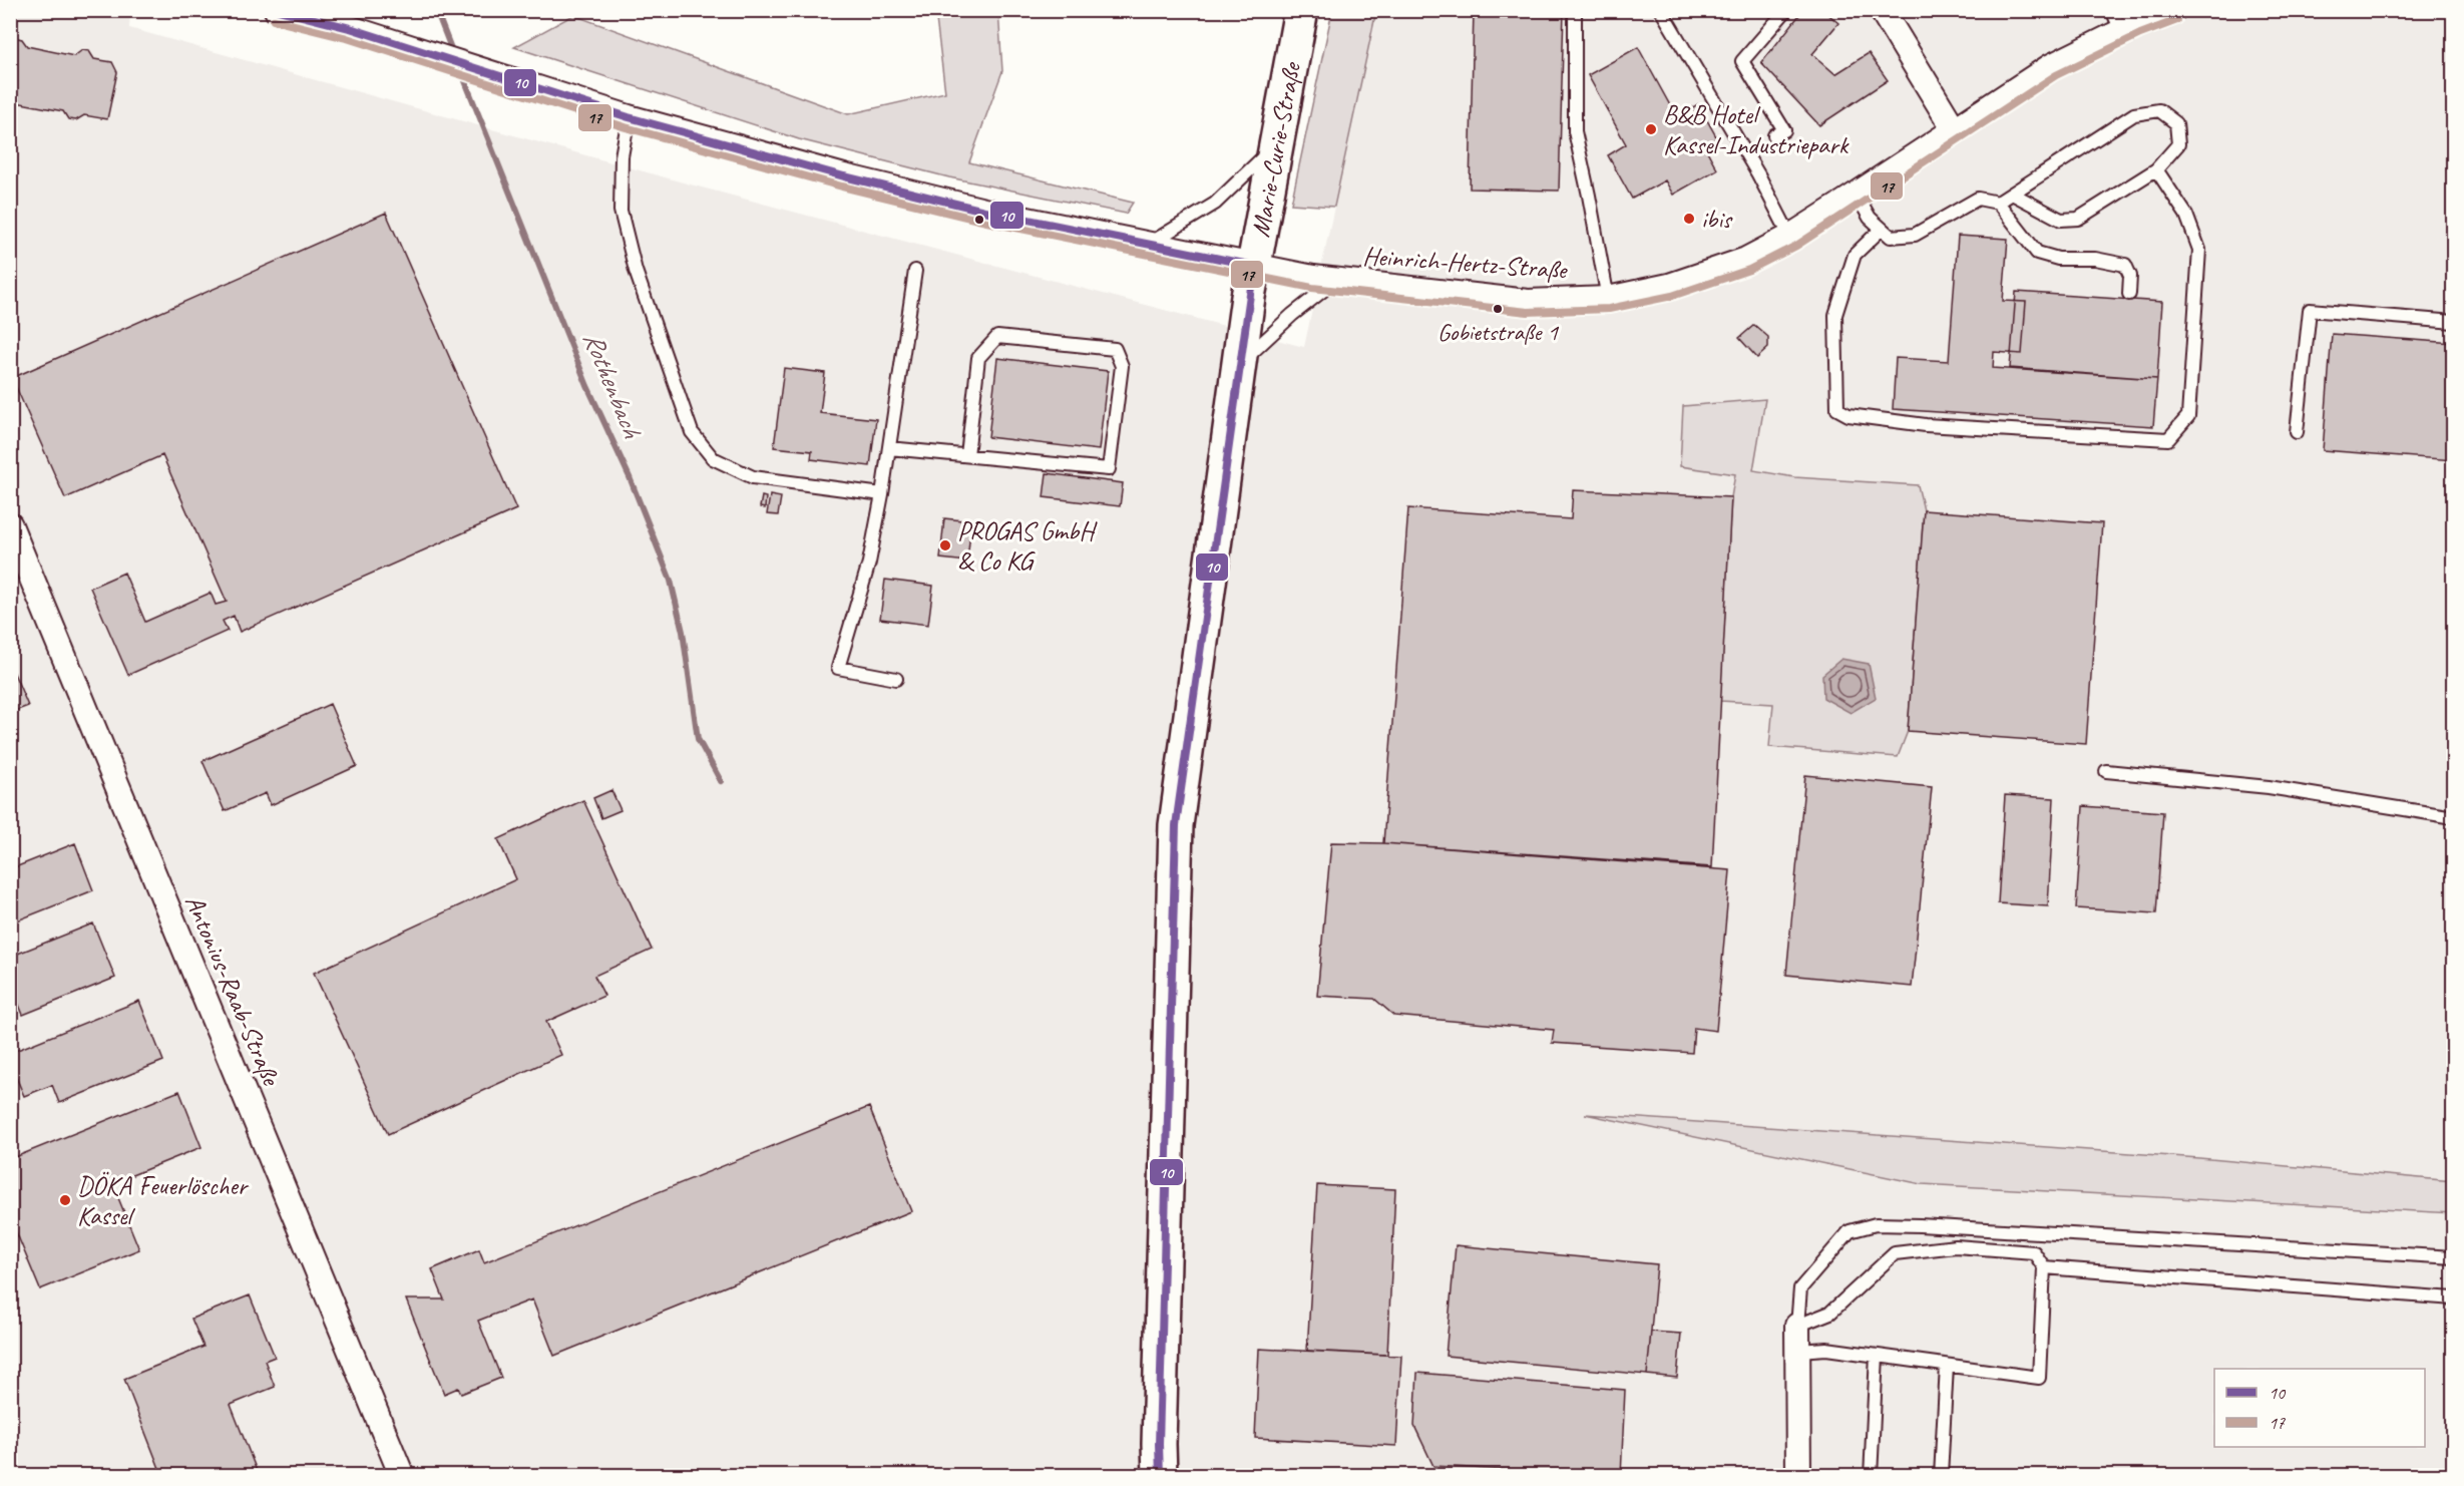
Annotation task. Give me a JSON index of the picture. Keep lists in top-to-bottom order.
{
  "streets": {
    "main road": ["Marie-Curie-Straße"],
    "street": ["Heinrich-Hertz-Straße", "Antonius-Raab-Straße"]
  },
  "crossings": [
    ["Marie-Curie-Straße", "Heinrich-Hertz-Straße"]
  ],
  "water": ["Rothenbach"],
  "places": [
    "B&B Hotel Kassel-Industriepark",
    "ibis",
    "Gobietstraße 1",
    "PROGAS GmbH & Co KG",
    "DÖKA Feuerlöscher Kassel"
  ],
  "lines": ["transit line 10", "transit line 17"],
  "legend": ["10", "17"]
}
